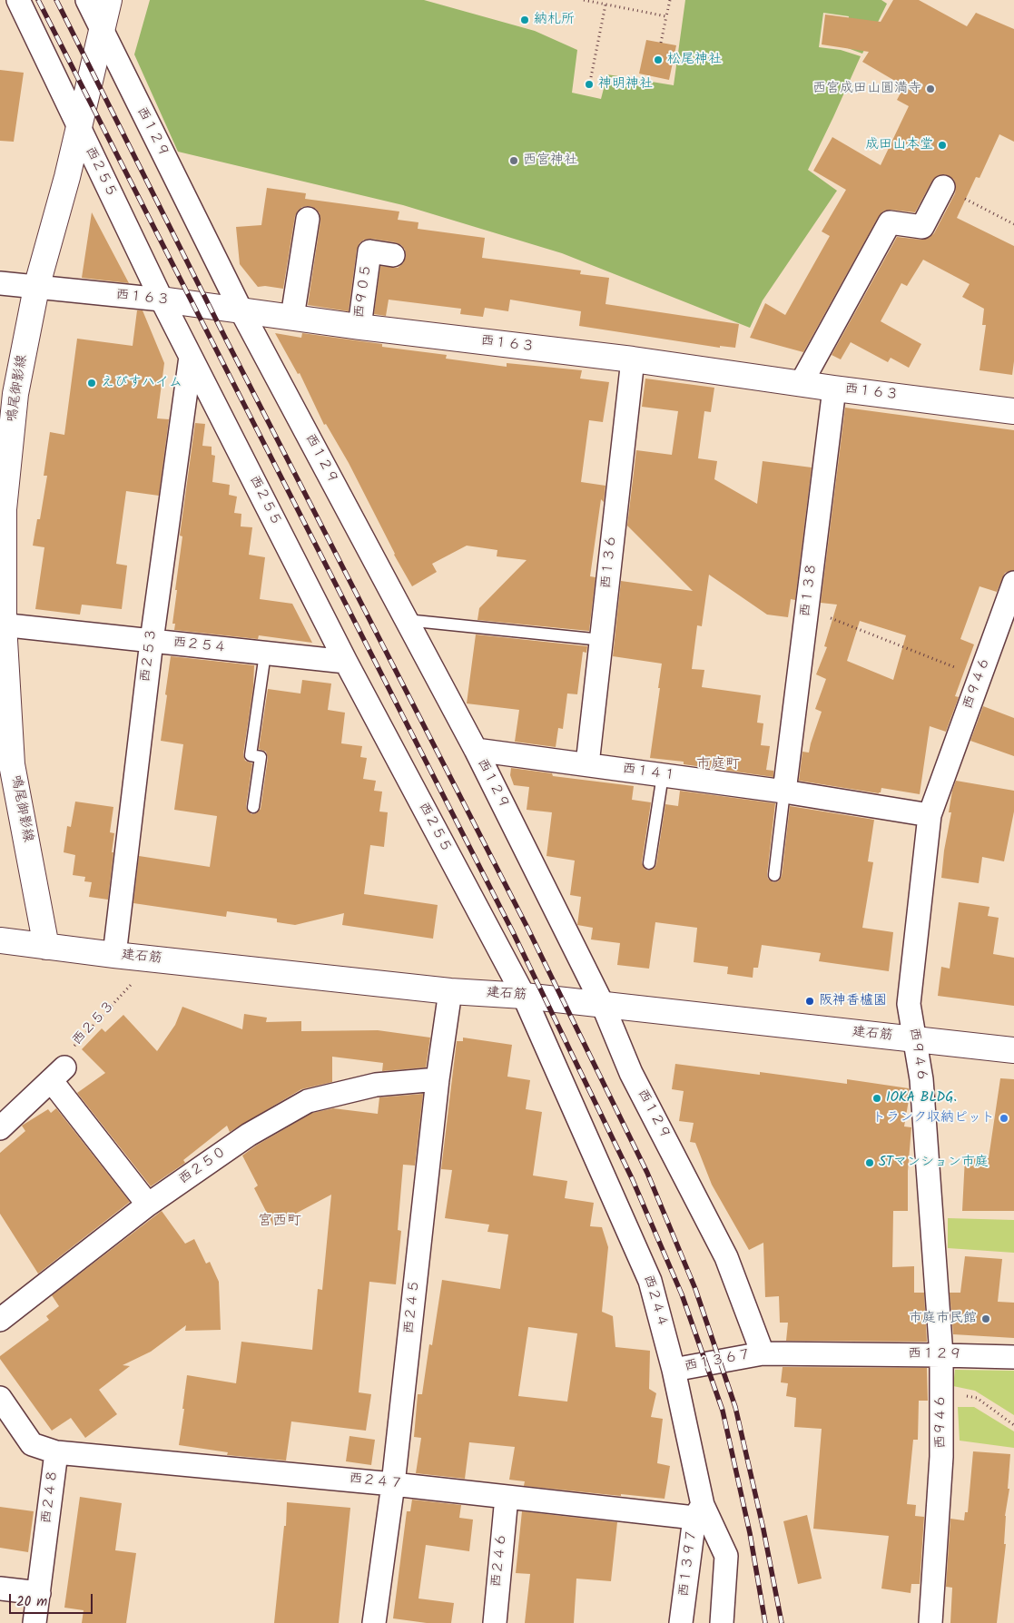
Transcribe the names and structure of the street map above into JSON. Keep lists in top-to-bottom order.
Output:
{
  "streets": {
    "street": [
      "西１２９",
      "西２５５",
      "西９０５",
      "西１６３",
      "鳴尾御影線",
      "西１３６",
      "西１３８",
      "西２５４",
      "西２５３",
      "西９４６",
      "西１４１",
      "建石筋",
      "西２５０",
      "西２４４",
      "西２４５",
      "西１３６７",
      "西２４７",
      "西２４８",
      "西２４６",
      "西１３９７"
    ]
  },
  "crossings": [
    ["西１２９", "西１６３"],
    ["西１２９", "鳴尾御影線"],
    ["西１２９", "西９４６"],
    ["西１２９", "西１４１"],
    ["西１２９", "建石筋"],
    ["西１２９", "西１３６７"],
    ["西２５５", "西１６３"],
    ["西２５５", "鳴尾御影線"],
    ["西２５５", "西２５４"],
    ["西２５５", "西２５３"],
    ["西２５５", "建石筋"],
    ["西２５５", "西２４４"],
    ["西９０５", "西１６３"],
    ["西１６３", "鳴尾御影線"],
    ["西１６３", "西１３６"],
    ["西１６３", "西１３８"],
    ["鳴尾御影線", "西２５４"],
    ["鳴尾御影線", "建石筋"],
    ["西１３６", "西１４１"],
    ["西１３８", "西１４１"],
    ["西２５４", "西２５３"],
    ["西２５３", "建石筋"],
    ["西９４６", "西１４１"],
    ["西９４６", "建石筋"],
    ["建石筋", "西２４４"],
    ["建石筋", "西２４５"],
    ["西２５０", "西２４５"],
    ["西２４４", "西１３６７"],
    ["西２４４", "西２４７"],
    ["西２４４", "西１３９７"],
    ["西２４５", "西２４７"],
    ["西２４７", "西２４８"],
    ["西２４７", "西２４６"],
    ["西２４７", "西１３９７"]
  ],
  "districts": ["市庭町", "宮西町"],
  "places": [
    "納札所",
    "松尾神社",
    "神明神社",
    "西宮成田山圓満寺",
    "成田山本堂",
    "西宮神社",
    "えびすハイム",
    "阪神香櫨園",
    "IOKA BLDG.",
    "トランク収納ピット",
    "STマンション市庭",
    "市庭市民館"
  ],
  "scale_bar": "20 m"
}
